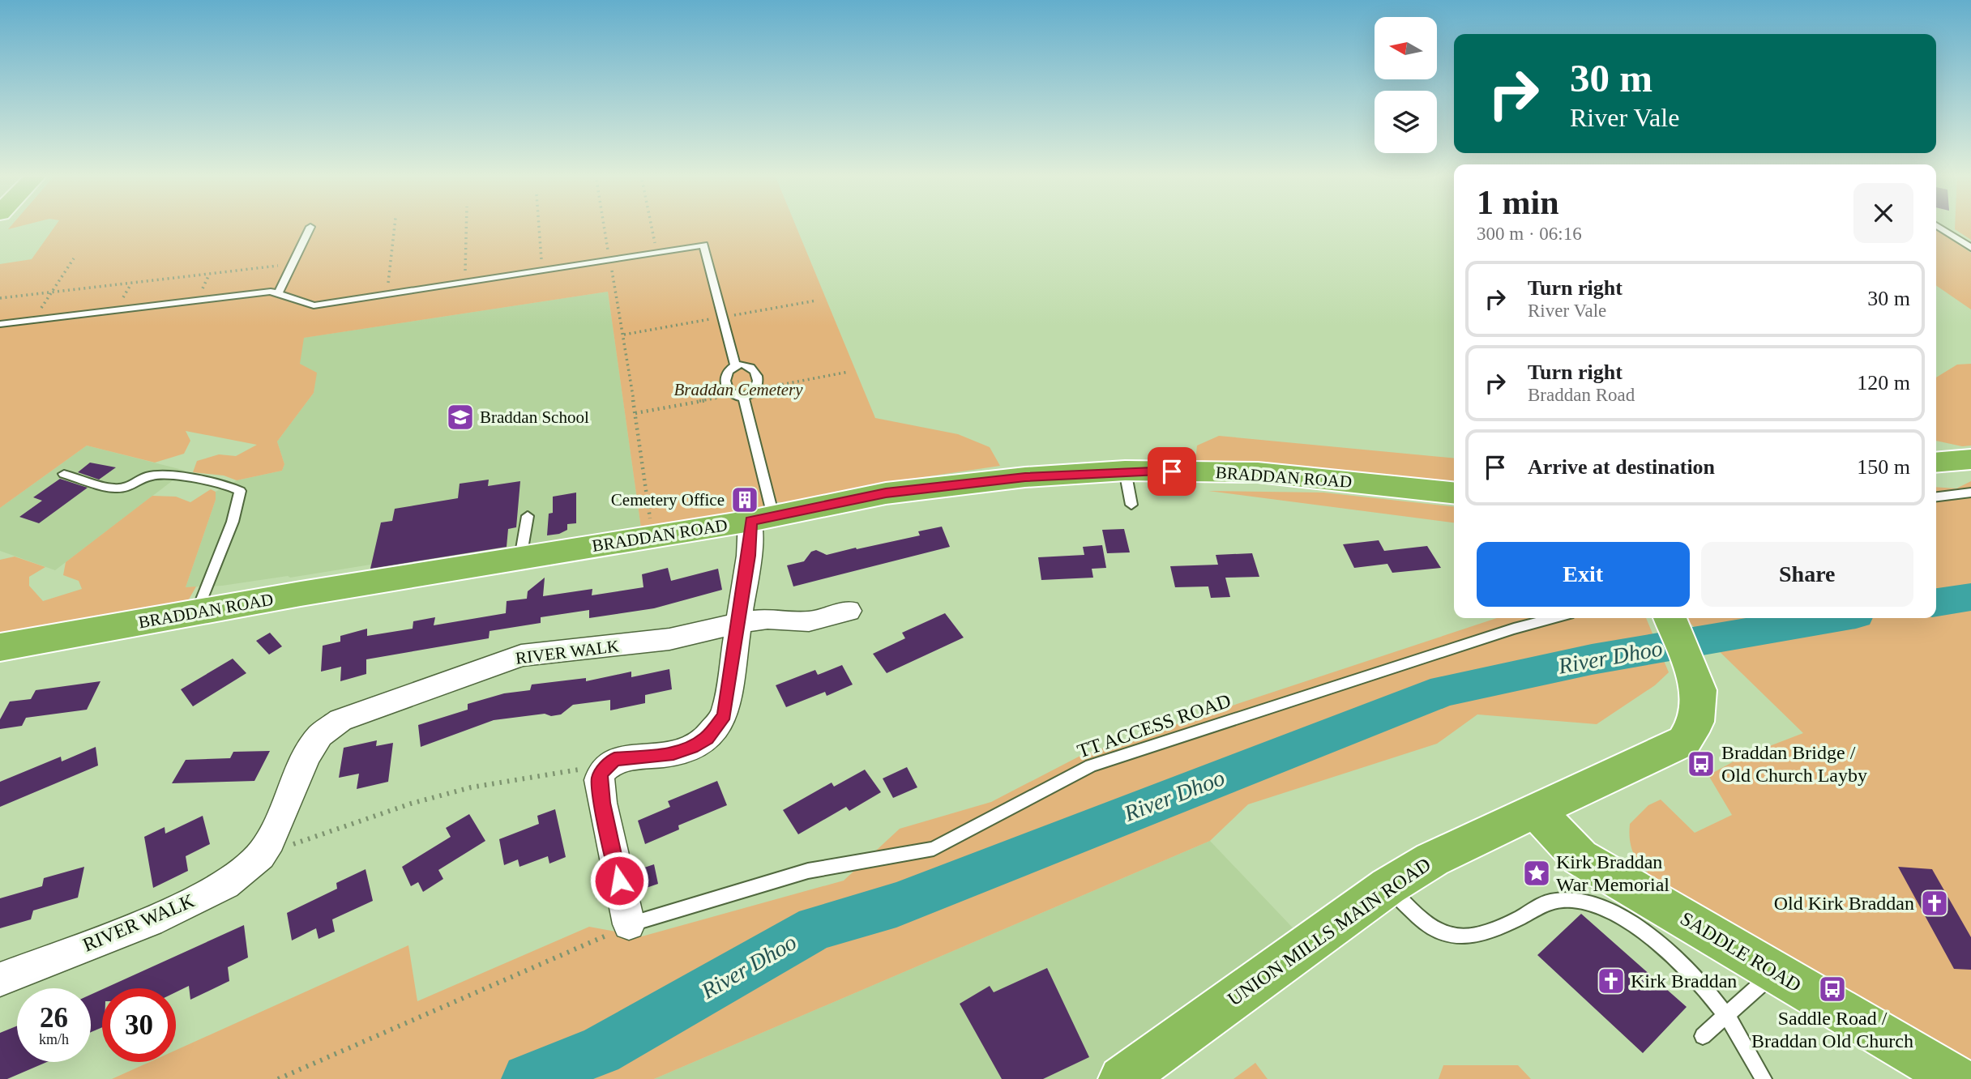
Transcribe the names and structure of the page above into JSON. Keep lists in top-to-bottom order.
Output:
{
  "streets": {
    "highway": ["BRADDAN ROAD", "UNION MILLS MAIN ROAD", "SADDLE ROAD"],
    "street": ["RIVER WALK"],
    "lane": ["TT ACCESS ROAD"]
  },
  "crossings": [
    ["UNION MILLS MAIN ROAD", "SADDLE ROAD"]
  ],
  "water": ["River Dhoo"],
  "parks": ["Braddan Cemetery"],
  "places": {
    "school or university": ["Braddan School"],
    "building": ["Cemetery Office"],
    "bus stop": ["Braddan Bridge / Old Church Layby", "Saddle Road / Braddan Old Church"],
    "place": ["Kirk Braddan War Memorial"],
    "church": ["Old Kirk Braddan", "Kirk Braddan"]
  },
  "north": "left",
  "page": {
    "turn": ["30 m", "River Vale"],
    "heading": ["1 min", "300 m · 06:16"],
    "list": [
      {
        "name": "Turn right",
        "note": "River Vale",
        "value": "30 m"
      },
      {
        "name": "Turn right",
        "note": "Braddan Road",
        "value": "120 m"
      },
      {
        "name": "Arrive at destination",
        "value": "150 m"
      }
    ],
    "buttons": ["Exit", "Share"],
    "speed": "26 km/h",
    "limit": "30"
  }
}
